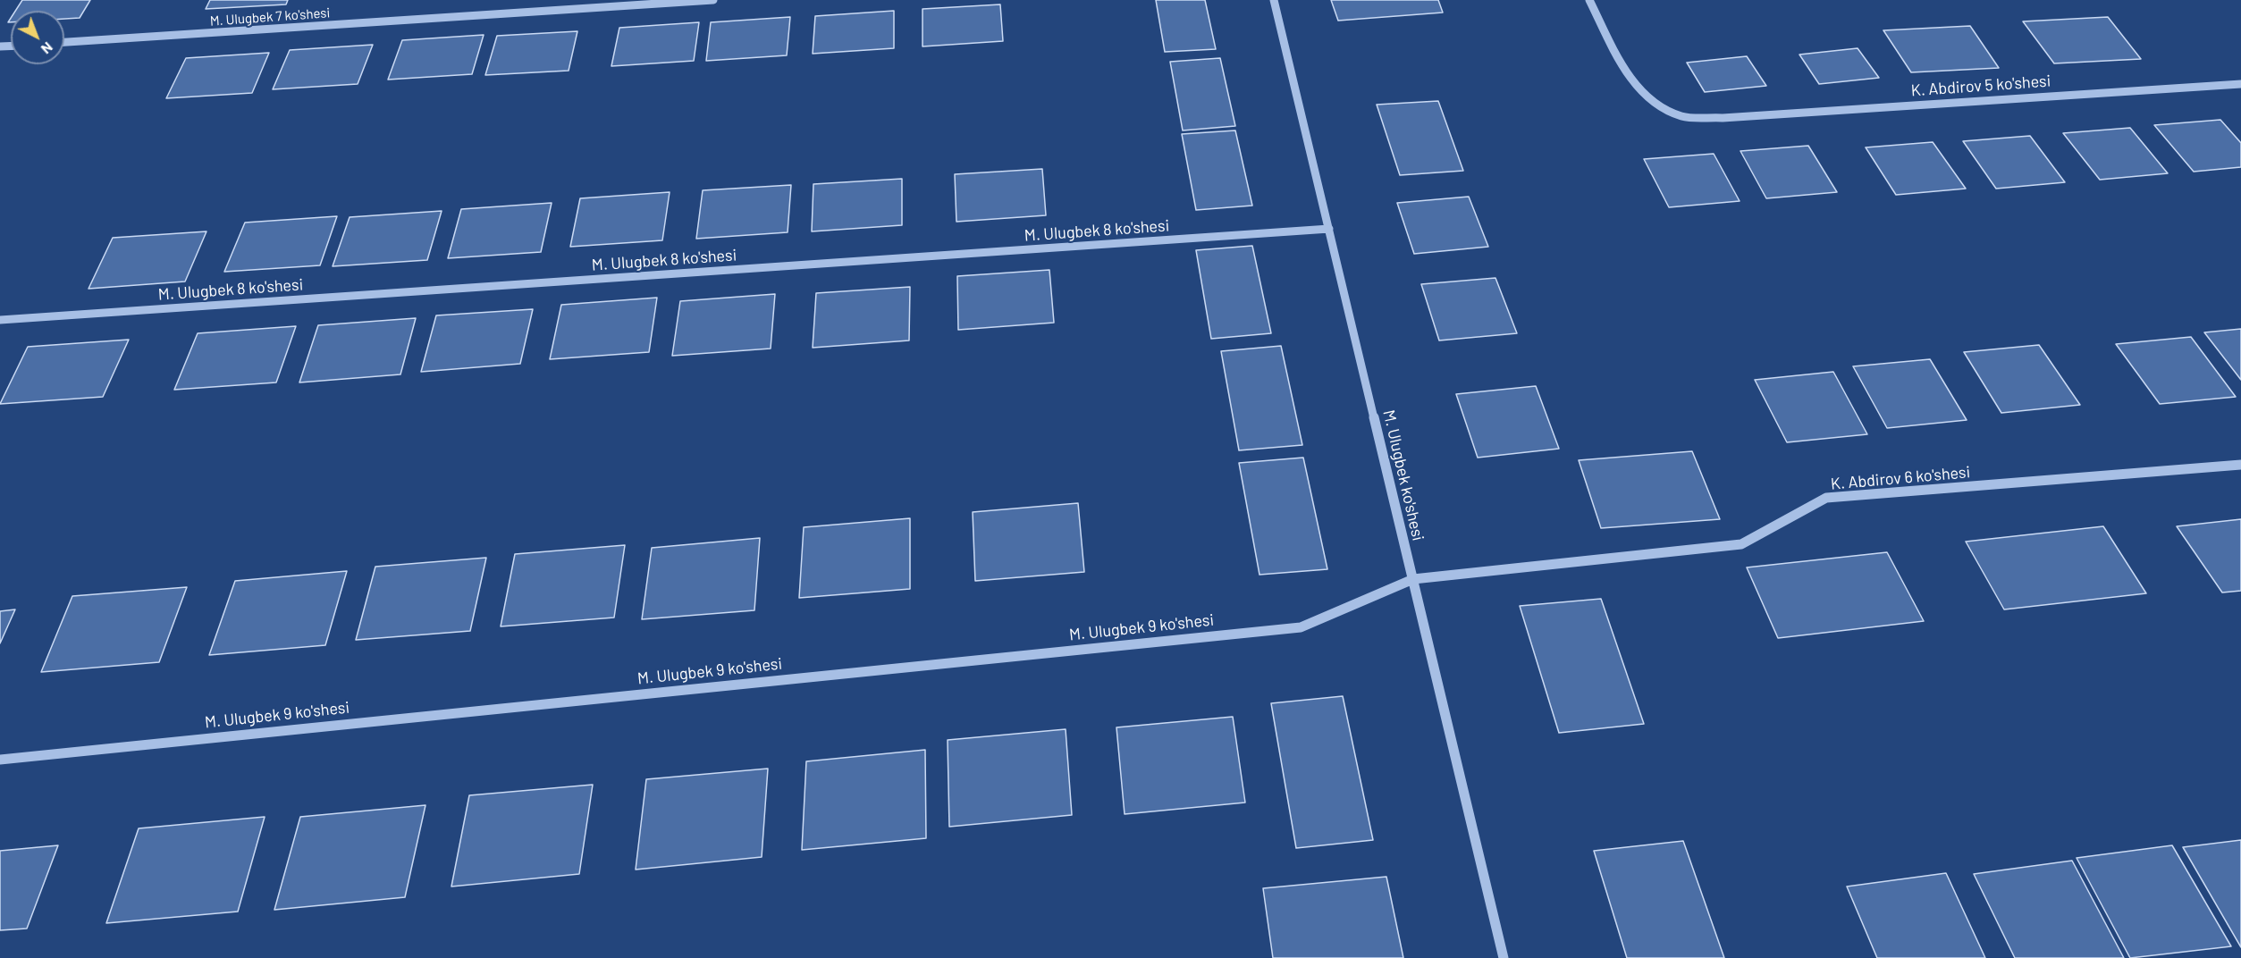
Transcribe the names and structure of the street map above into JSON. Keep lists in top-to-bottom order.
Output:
{
  "streets": {
    "street": [
      "M. Ulugbek 7 ko'shesi",
      "K. Abdirov 5 ko'shesi",
      "M. Ulugbek 8 ko'shesi",
      "M. Ulugbek ko'shesi",
      "K. Abdirov 6 ko'shesi",
      "M. Ulugbek 9 ko'shesi"
    ]
  },
  "crossings": [
    ["M. Ulugbek 8 ko'shesi", "M. Ulugbek ko'shesi"],
    ["M. Ulugbek ko'shesi", "K. Abdirov 6 ko'shesi"],
    ["M. Ulugbek ko'shesi", "M. Ulugbek 9 ko'shesi"],
    ["K. Abdirov 6 ko'shesi", "M. Ulugbek 9 ko'shesi"]
  ],
  "north": "bottom right"
}
